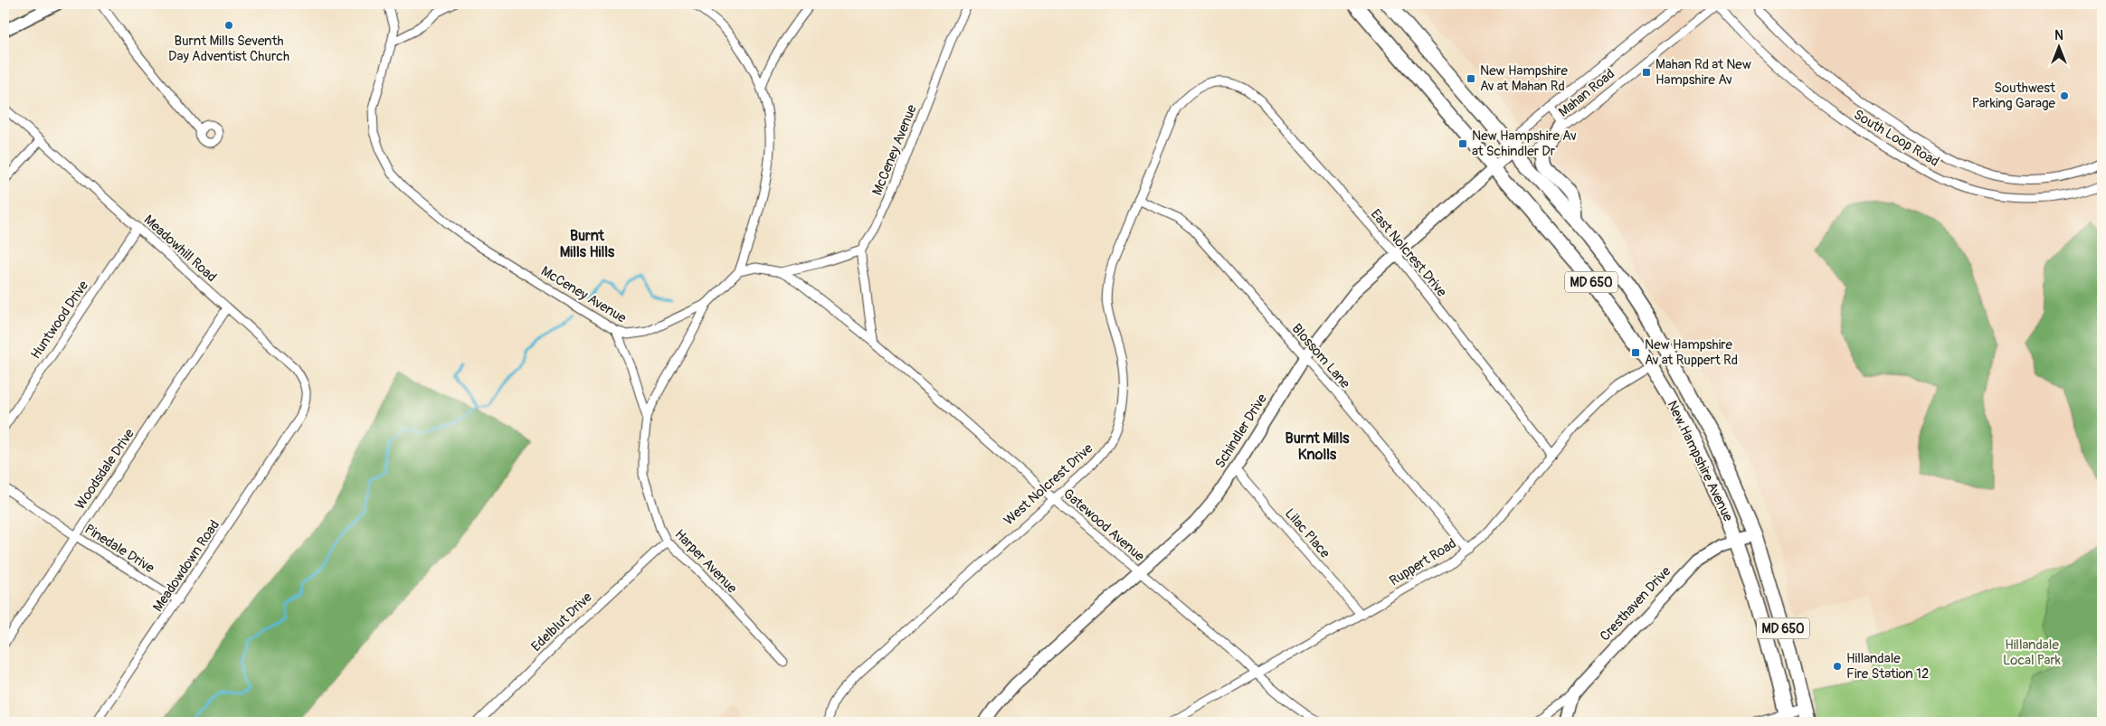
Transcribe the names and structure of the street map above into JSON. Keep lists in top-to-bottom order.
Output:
{
  "streets": {
    "main road": ["MD 650", "New Hampshire Avenue"],
    "street": [
      "Mahan Road",
      "South Loop Road",
      "McCeney Avenue",
      "Meadowhill Road",
      "East Nolcrest Drive",
      "Huntwood Drive",
      "Blossom Lane",
      "Schindler Drive",
      "Woodsdale Drive",
      "West Nolcrest Drive",
      "Gatewood Avenue",
      "Lilac Place",
      "Pinedale Drive",
      "Harper Avenue",
      "Ruppert Road",
      "Meadowdown Road",
      "Cresthaven Drive",
      "Edelblut Drive"
    ]
  },
  "crossings": [
    ["Mahan Road", "South Loop Road"],
    ["Mahan Road", "Schindler Drive"],
    ["Mahan Road", "New Hampshire Avenue"],
    ["McCeney Avenue", "Harper Avenue"],
    ["Meadowhill Road", "Huntwood Drive"],
    ["Meadowhill Road", "Woodsdale Drive"],
    ["Meadowhill Road", "Meadowdown Road"],
    ["East Nolcrest Drive", "Schindler Drive"],
    ["East Nolcrest Drive", "West Nolcrest Drive"],
    ["East Nolcrest Drive", "Ruppert Road"],
    ["Blossom Lane", "Schindler Drive"],
    ["Blossom Lane", "West Nolcrest Drive"],
    ["Blossom Lane", "Ruppert Road"],
    ["Schindler Drive", "New Hampshire Avenue"],
    ["Schindler Drive", "Gatewood Avenue"],
    ["Schindler Drive", "Lilac Place"],
    ["New Hampshire Avenue", "Ruppert Road"],
    ["New Hampshire Avenue", "Cresthaven Drive"],
    ["Woodsdale Drive", "Pinedale Drive"],
    ["West Nolcrest Drive", "Gatewood Avenue"],
    ["Gatewood Avenue", "Ruppert Road"],
    ["Lilac Place", "Ruppert Road"],
    ["Pinedale Drive", "Meadowdown Road"],
    ["Harper Avenue", "Edelblut Drive"]
  ],
  "districts": ["Burnt Mills Hills", "Burnt Mills Knolls"],
  "parks": ["Hillandale Local Park"],
  "places": {
    "other": ["Burnt Mills Seventh Day Adventist Church", "Southwest Parking Garage", "Hillandale Fire Station 12"],
    "transit": [
      "Mahan Rd at New Hampshire Av",
      "New Hampshire Av at Mahan Rd",
      "New Hampshire Av at Schindler Dr",
      "New Hampshire Av at Ruppert Rd"
    ]
  },
  "north": "top"
}
